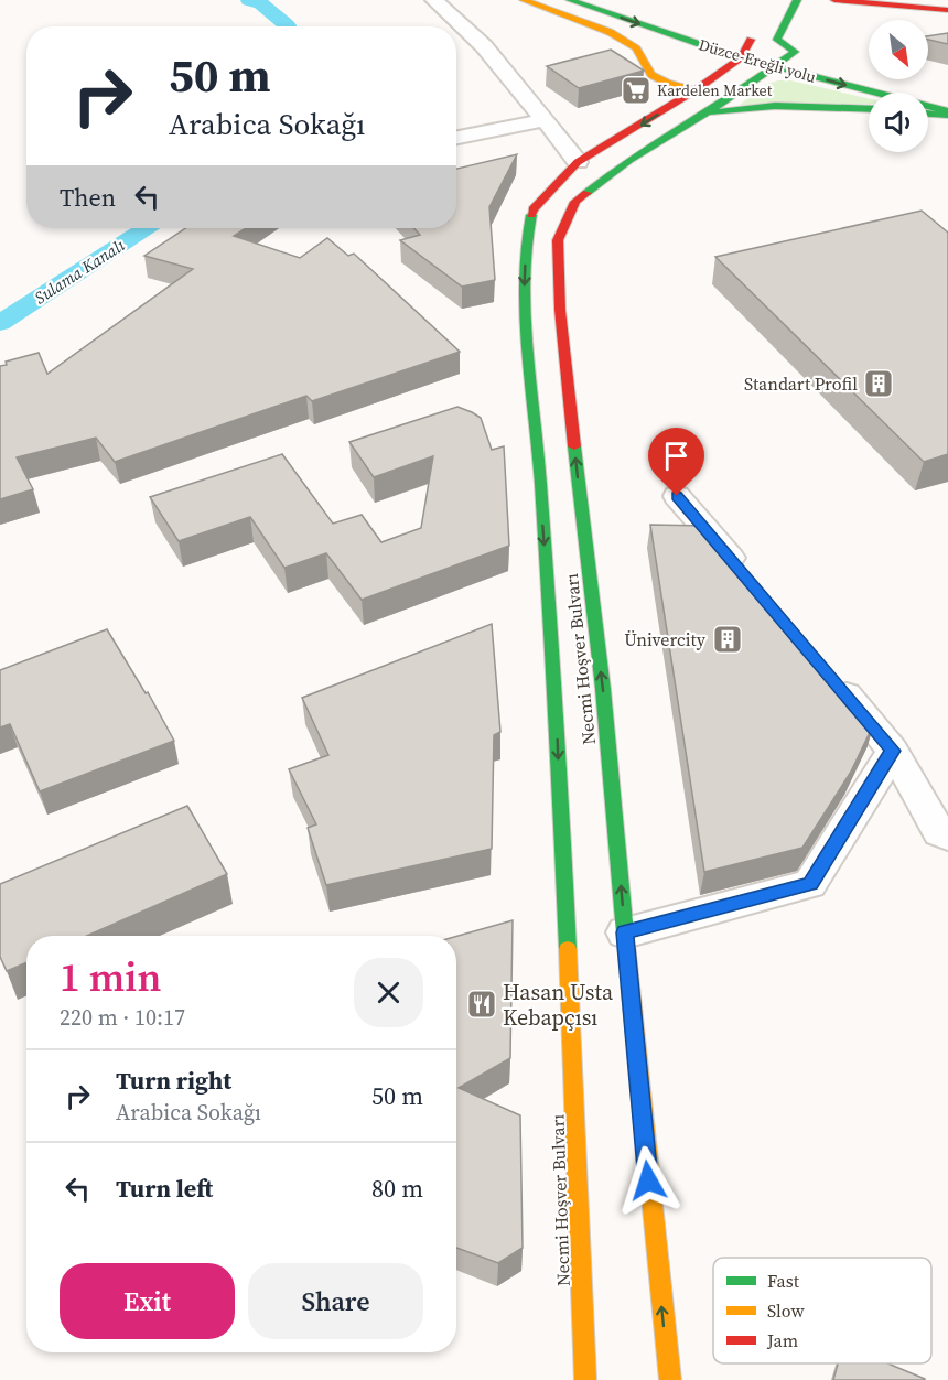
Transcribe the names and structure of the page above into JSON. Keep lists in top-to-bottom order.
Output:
{
  "streets": {
    "main road": ["Düzce-Ereğli yolu", "Necmi Hoşver Bulvarı"]
  },
  "crossings": [
    ["Düzce-Ereğli yolu", "Necmi Hoşver Bulvarı"]
  ],
  "water": ["Sulama Kanalı"],
  "places": {
    "supermarket": ["Kardelen Market"],
    "building": ["Standart Profil", "Ünivercity"],
    "restaurant": ["Hasan Usta Kebapçısı"]
  },
  "legend": ["Fast", "Slow", "Jam"],
  "north": "bottom right",
  "page": {
    "turn": ["50 m", "Arabica Sokağı"],
    "then": "Then",
    "heading": ["1 min", "220 m · 10:17"],
    "list": [
      {
        "name": "Turn right",
        "note": "Arabica Sokağı",
        "value": "50 m"
      },
      {
        "name": "Turn left",
        "value": "80 m"
      }
    ],
    "buttons": ["Exit", "Share"]
  }
}
